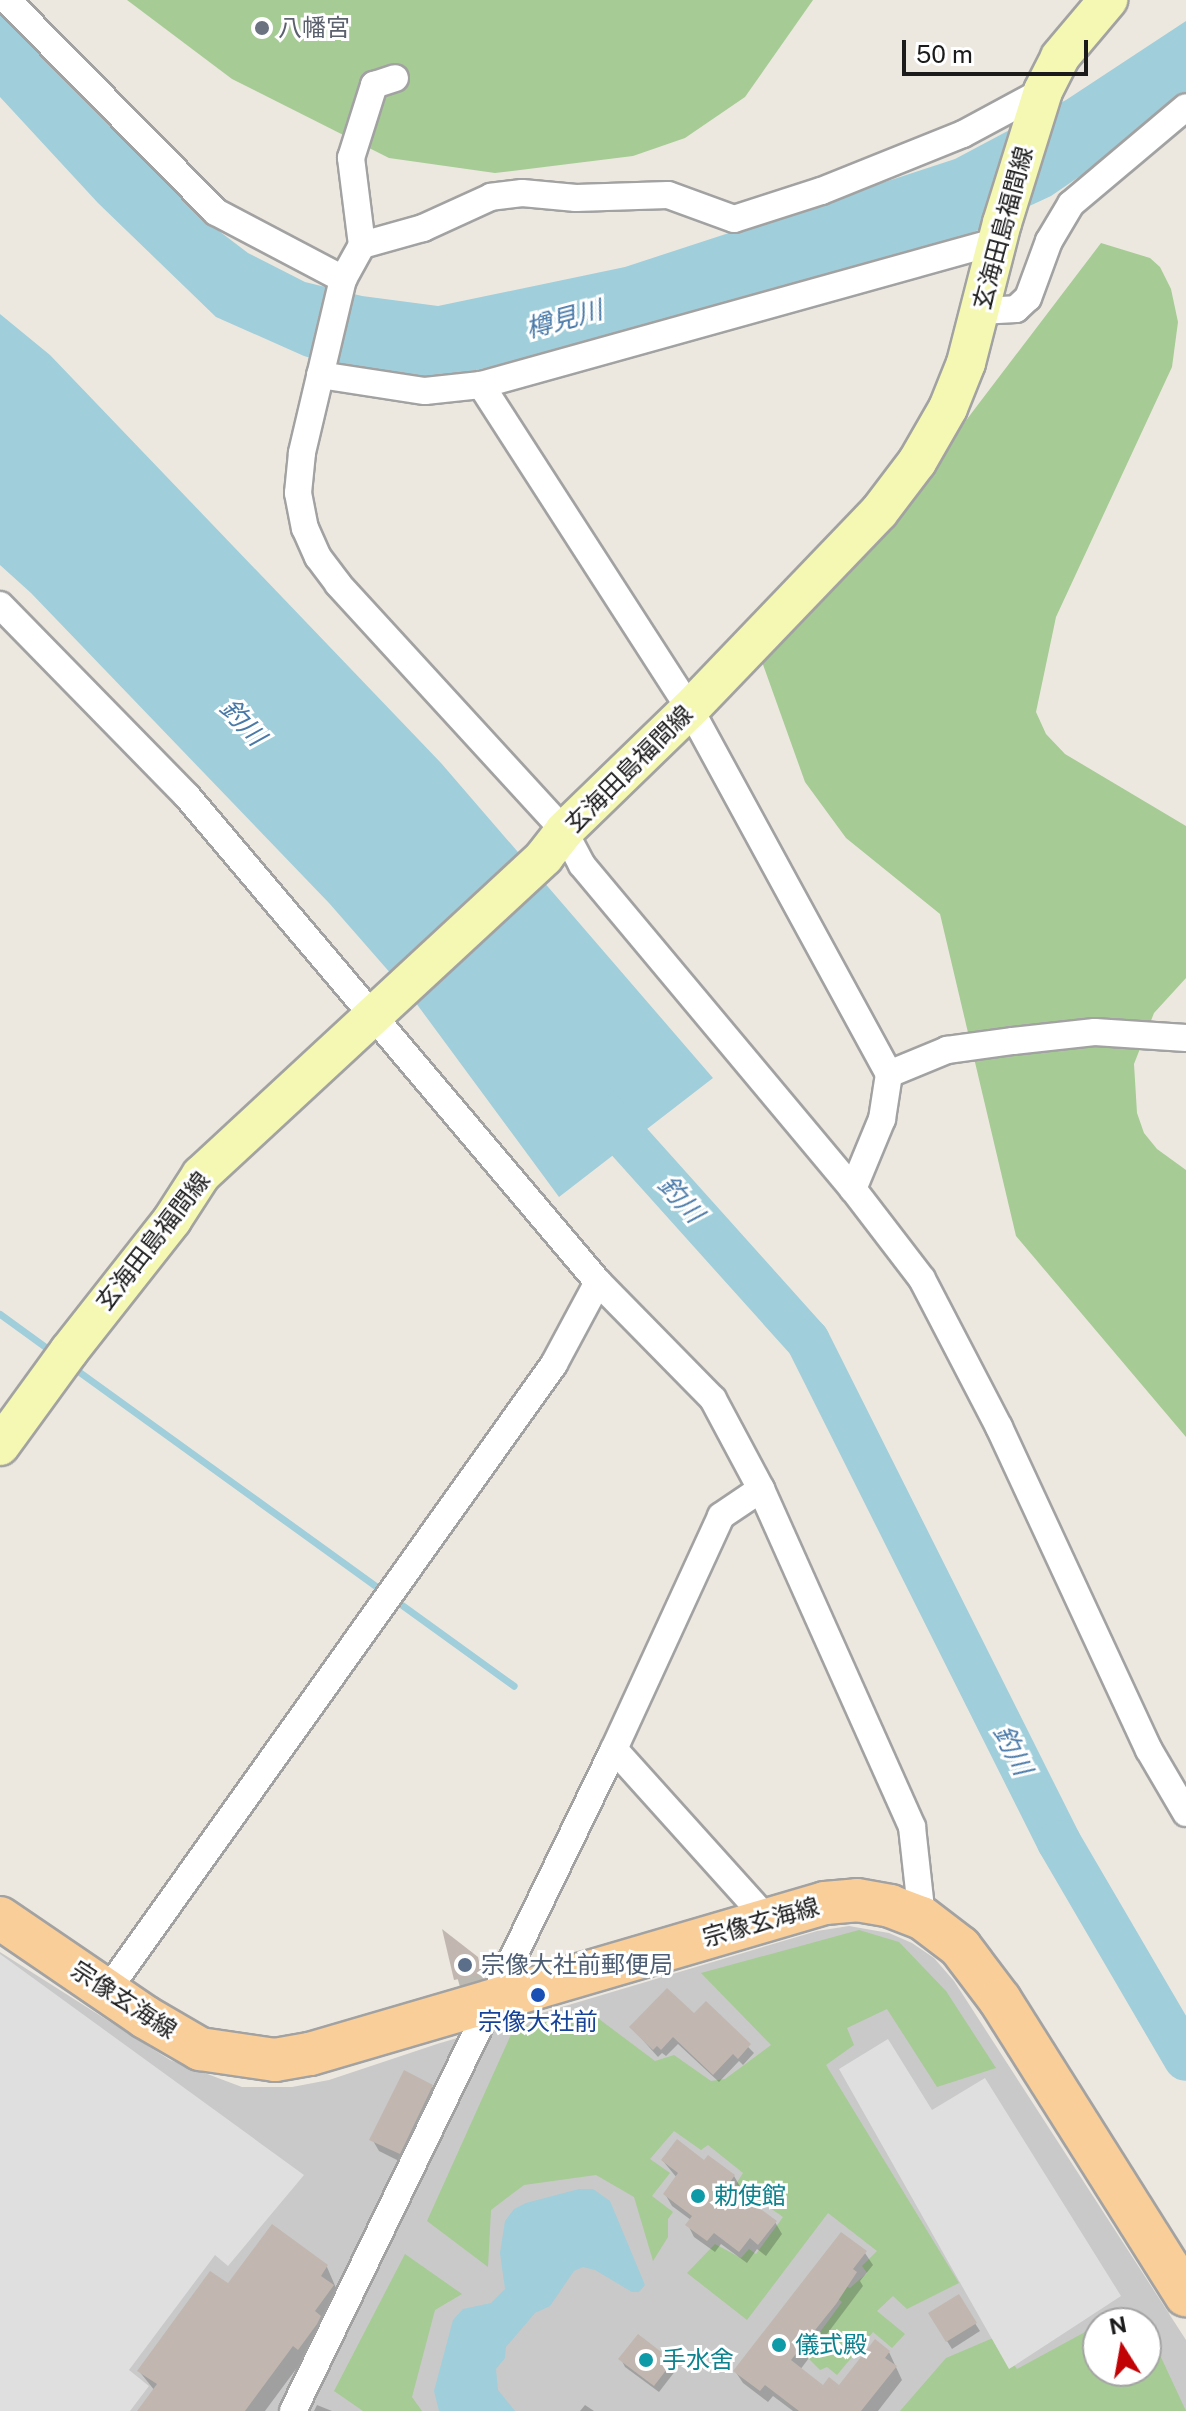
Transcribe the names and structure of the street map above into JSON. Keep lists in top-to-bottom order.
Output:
{
  "streets": {
    "main road": ["玄海田島福間線", "宗像玄海線"]
  },
  "water": ["樽見川", "釣川"],
  "places": [
    "八幡宮",
    "宗像大社前郵便局",
    "宗像大社前",
    "勅使館",
    "儀式殿",
    "手水舍"
  ],
  "scale_bar": "50 m",
  "north": "top"
}
